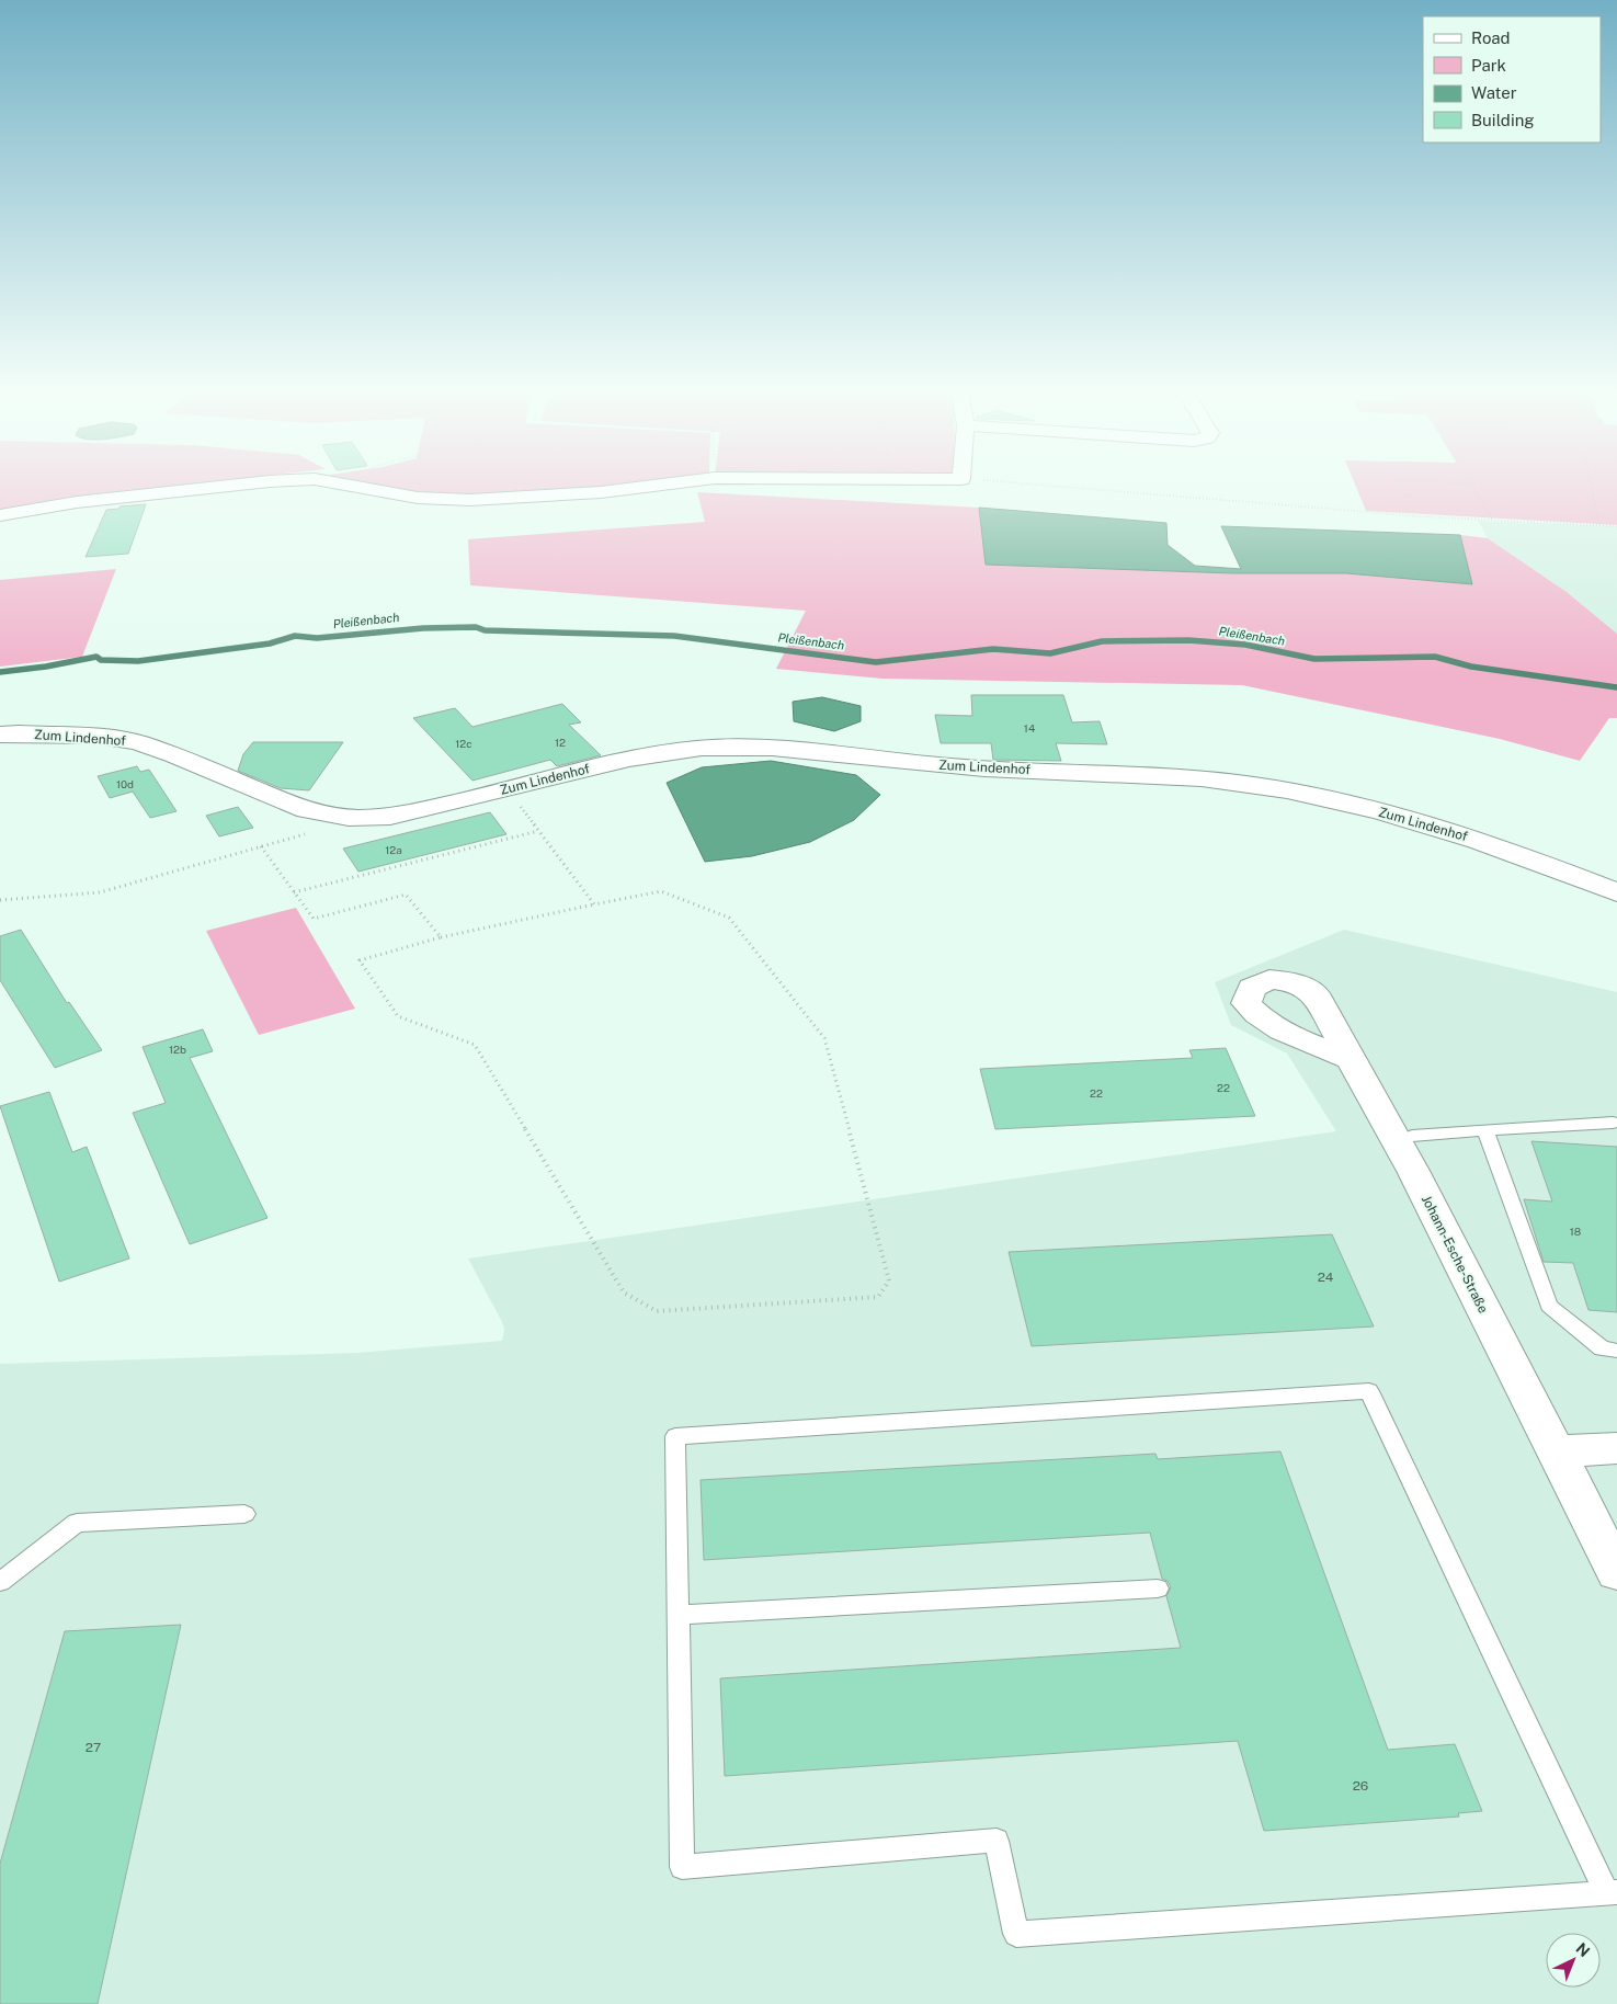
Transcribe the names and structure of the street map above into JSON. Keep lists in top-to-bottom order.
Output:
{
  "streets": {
    "street": ["Zum Lindenhof", "Johann-Esche-Straße"]
  },
  "water": ["Pleißenbach"],
  "house_numbers": [
    "14",
    "12",
    "12c",
    "10d",
    "12a",
    "12b",
    "22",
    "22",
    "18",
    "24",
    "27",
    "26"
  ],
  "legend": [
    "Road",
    "Park",
    "Water",
    "Building"
  ],
  "north": "top right"
}
